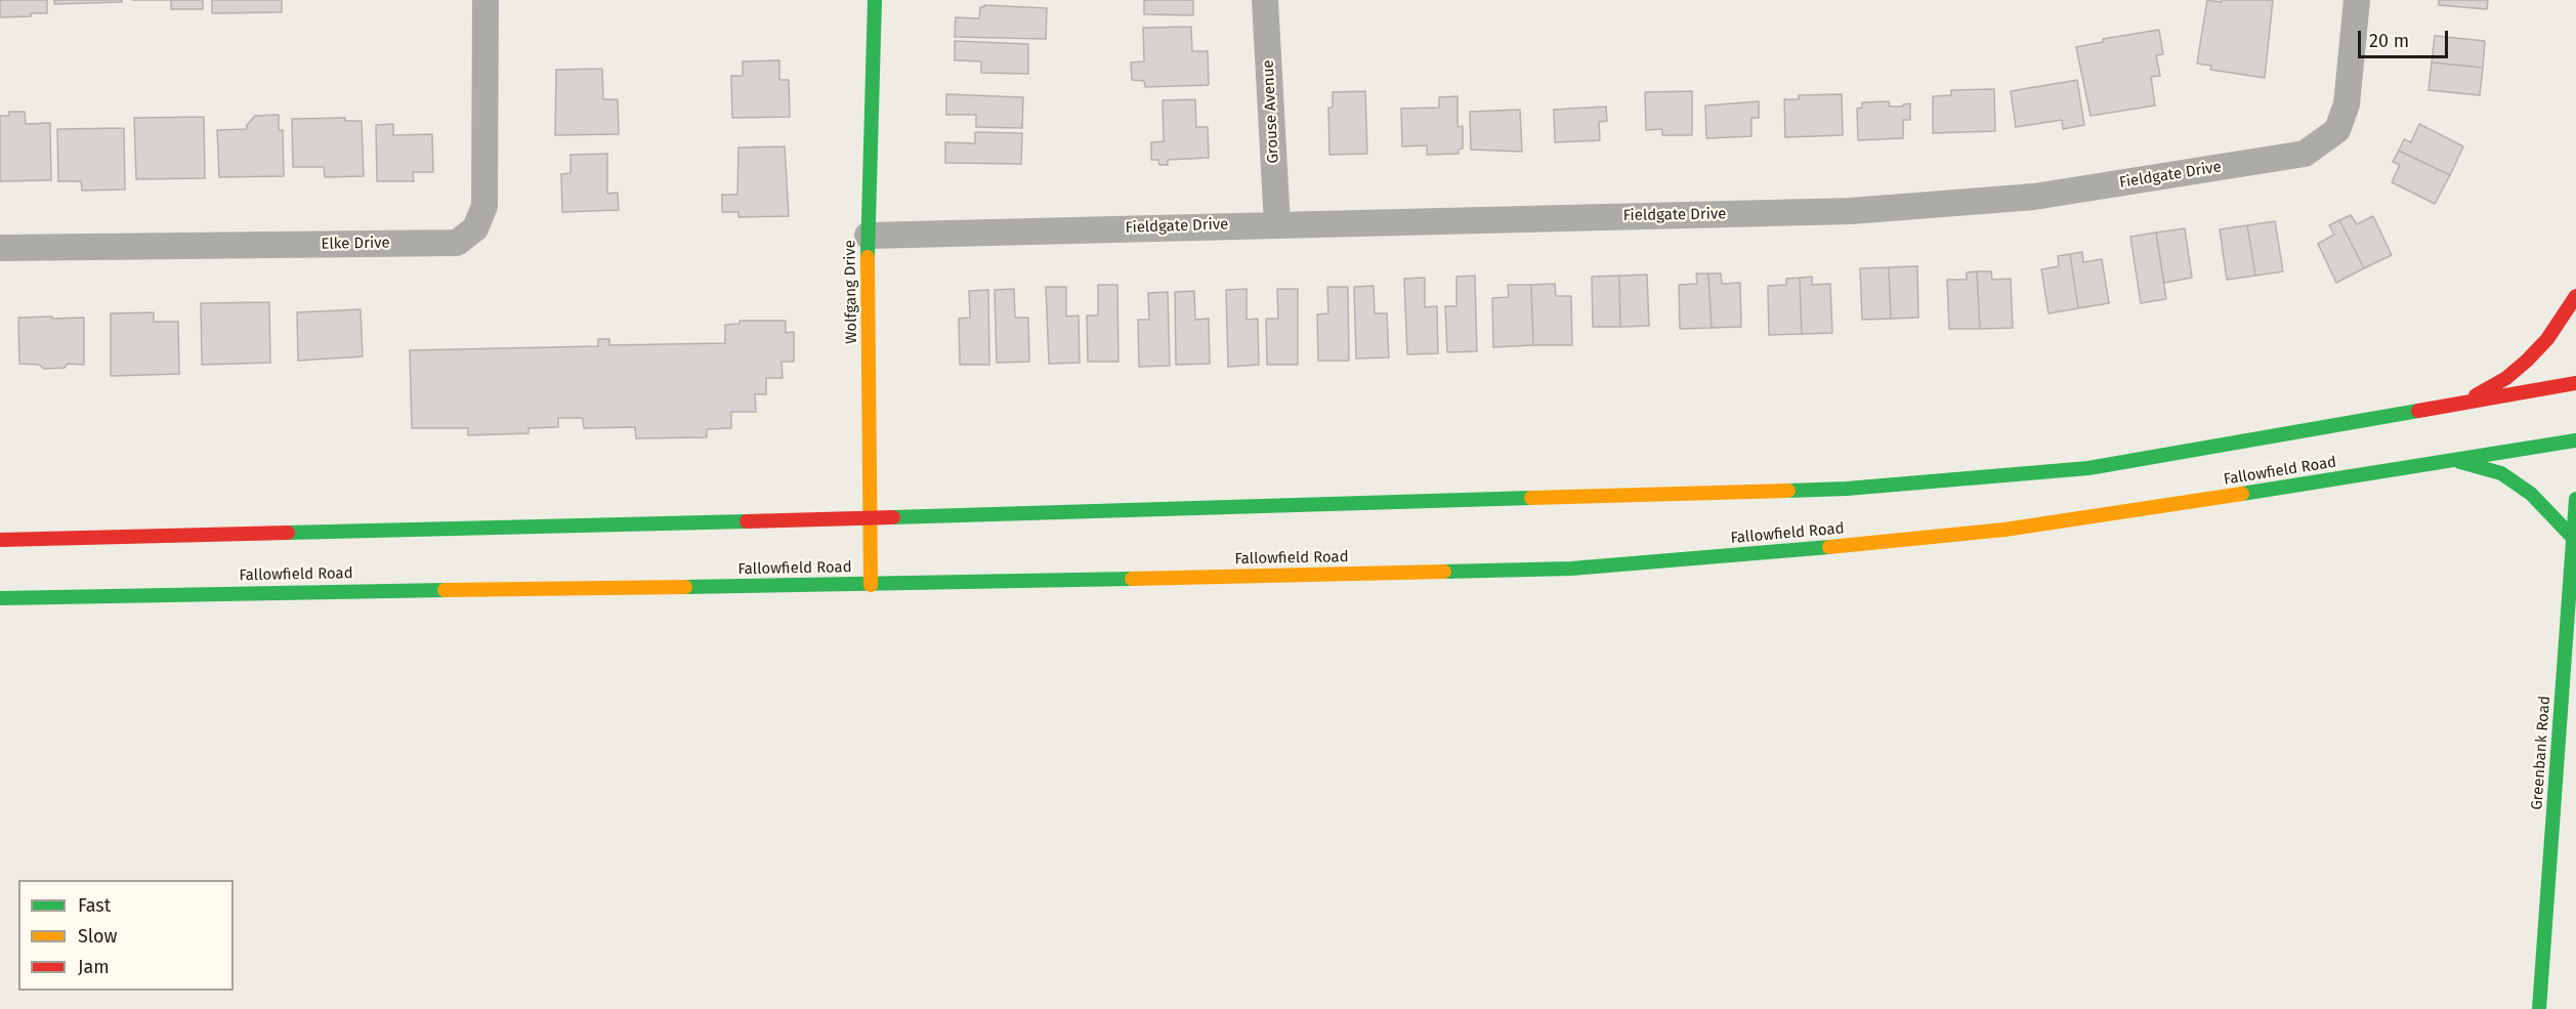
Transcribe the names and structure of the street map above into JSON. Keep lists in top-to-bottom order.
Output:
{
  "streets": {
    "main road": ["Wolfgang Drive", "Fallowfield Road", "Greenbank Road"],
    "street": ["Grouse Avenue", "Fieldgate Drive", "Elke Drive"]
  },
  "crossings": [
    ["Grouse Avenue", "Fieldgate Drive"],
    ["Fieldgate Drive", "Wolfgang Drive"],
    ["Wolfgang Drive", "Fallowfield Road"]
  ],
  "legend": ["Fast", "Slow", "Jam"],
  "scale_bar": "20 m"
}
